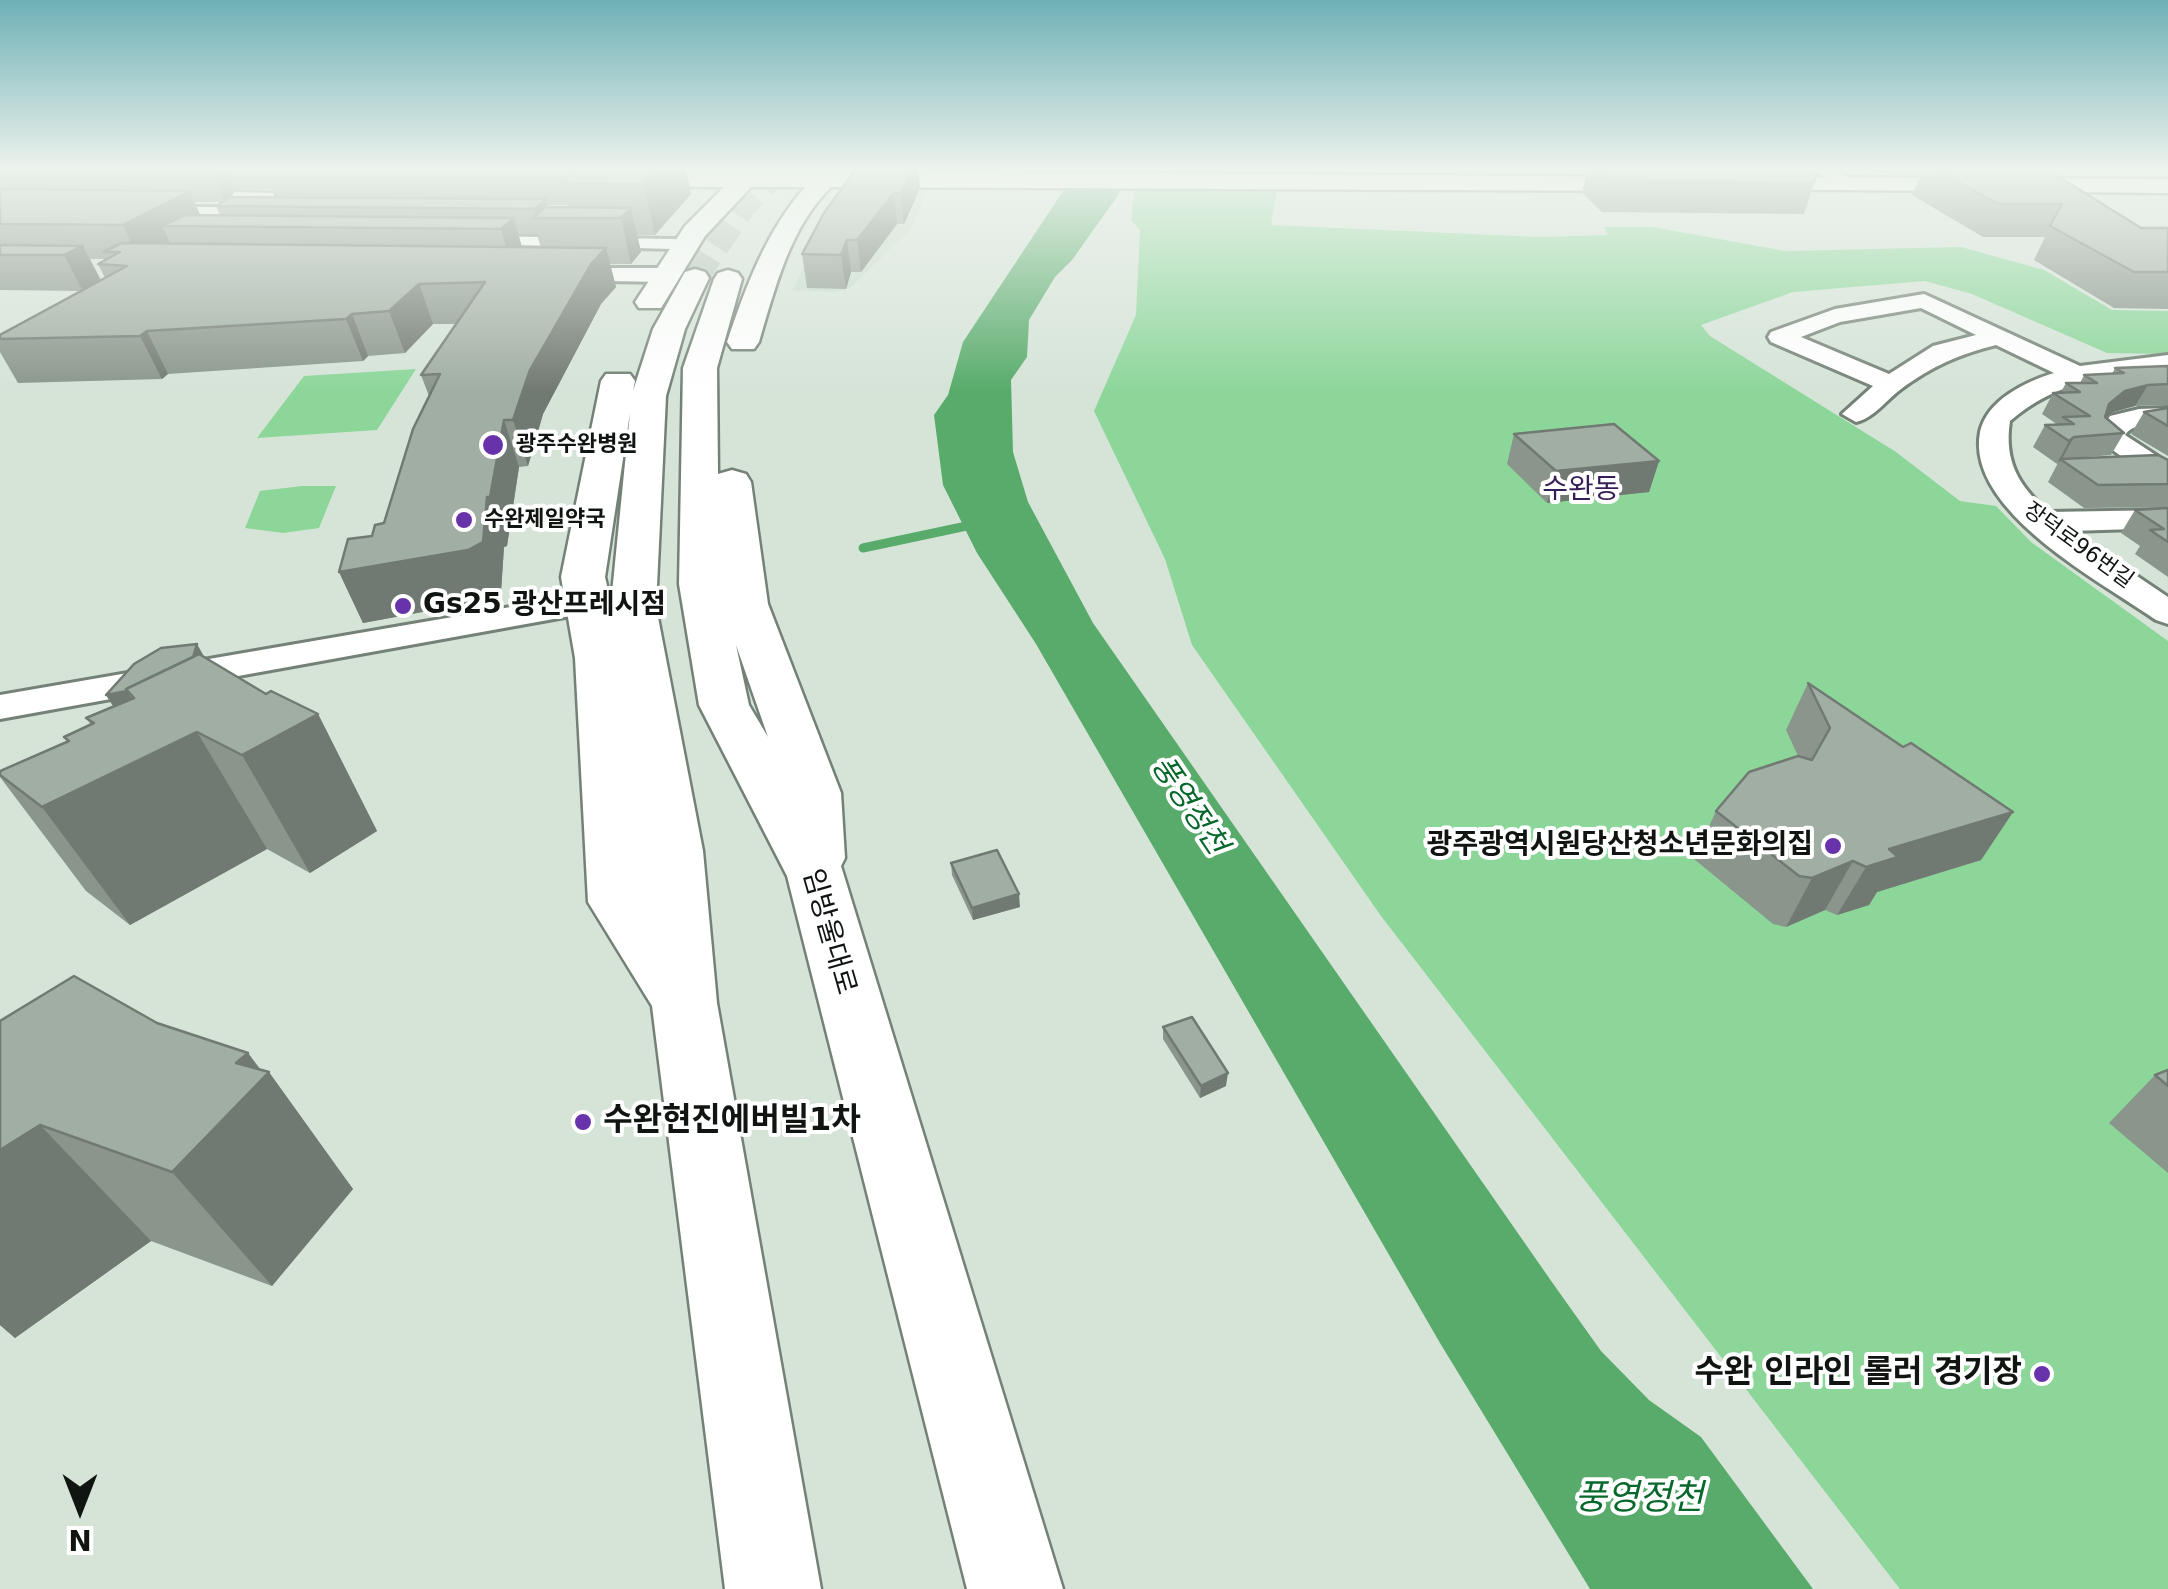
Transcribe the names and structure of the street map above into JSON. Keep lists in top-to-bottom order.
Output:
{
  "streets": {
    "main road": ["임방울대로"],
    "street": ["장덕로96번길"]
  },
  "districts": ["수완동"],
  "water": ["풍영정천"],
  "places": [
    "광주수완병원",
    "수완제일약국",
    "Gs25 광산프레시점",
    "광주광역시원당산청소년문화의집",
    "수완현진에버빌1차",
    "수완 인라인 롤러 경기장"
  ],
  "north": "bottom"
}
